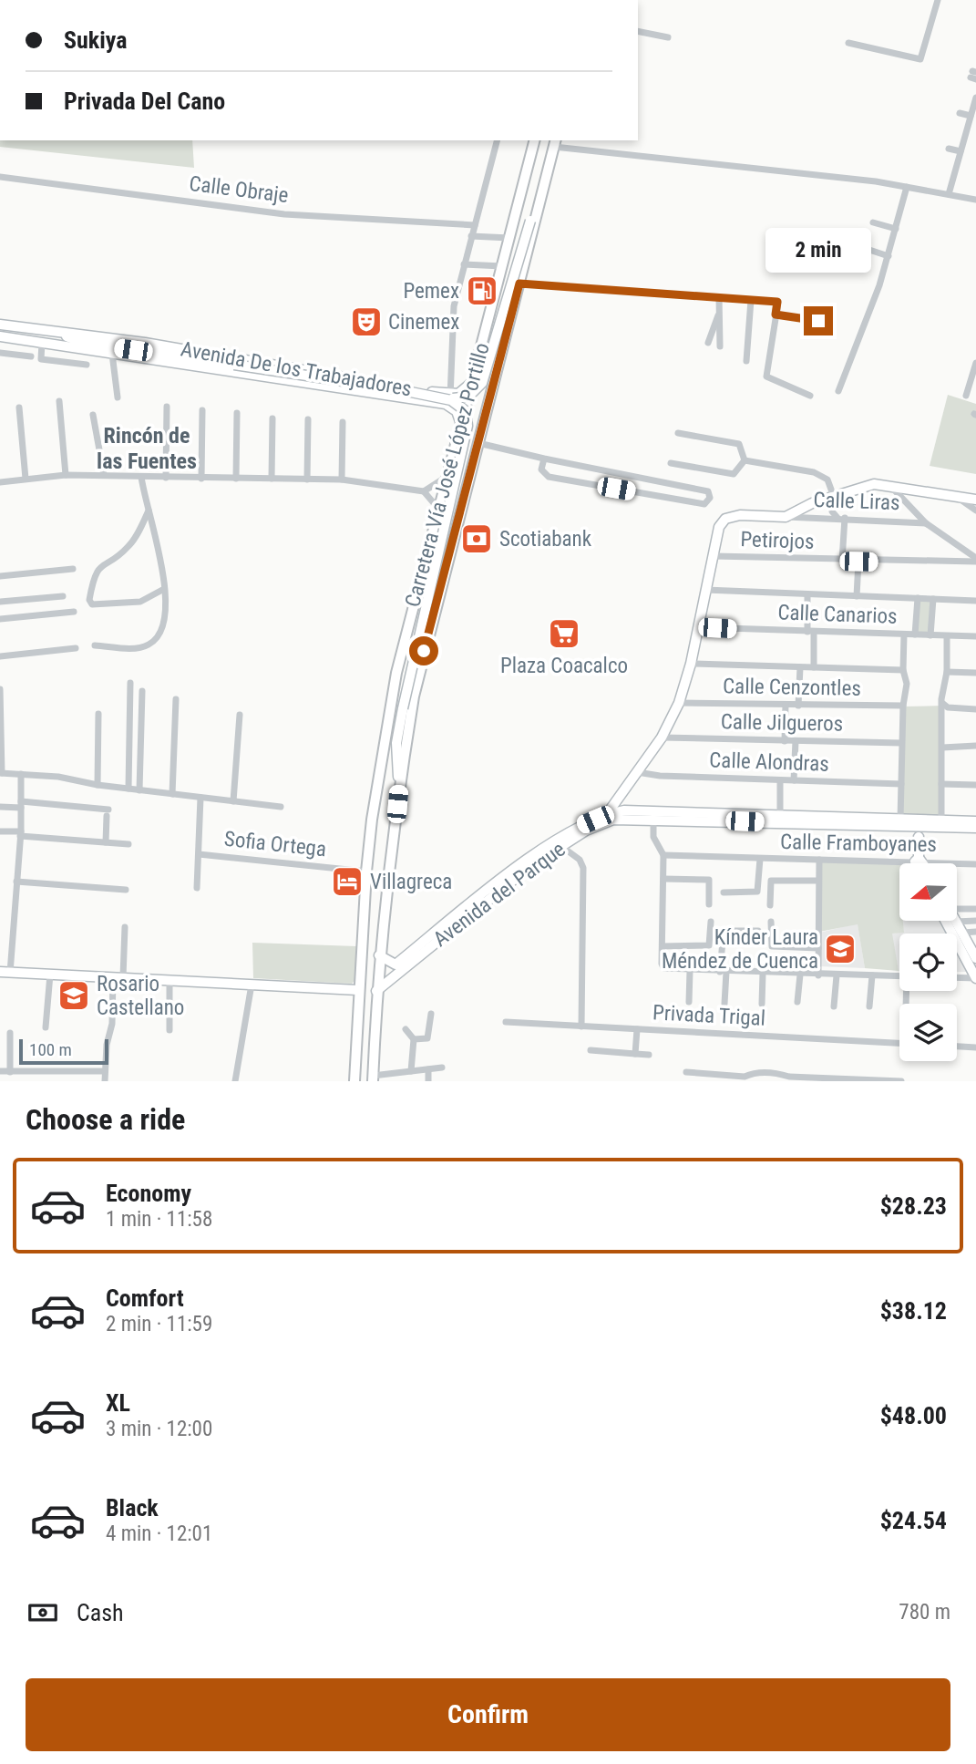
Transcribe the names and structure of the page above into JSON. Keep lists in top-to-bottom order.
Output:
{
  "streets": {
    "main road": ["Carretera Vía José López Portillo"],
    "street": [
      "Calle Obraje",
      "Avenida De los Trabajadores",
      "Calle Liras",
      "Petirojos",
      "Calle Canarios",
      "Calle Cenzontles",
      "Calle Jilgueros",
      "Calle Alondras",
      "Calle Framboyanes",
      "Sofia Ortega",
      "Avenida del Parque",
      "Privada Trigal"
    ]
  },
  "crossings": [
    ["Carretera Vía José López Portillo", "Sofia Ortega"],
    ["Carretera Vía José López Portillo", "Avenida del Parque"]
  ],
  "districts": ["Rincón de las Fuentes"],
  "places": {
    "fuel station": ["Pemex"],
    "theatre": ["Cinemex"],
    "bank": ["Scotiabank"],
    "supermarket": ["Plaza Coacalco"],
    "hotel": ["Villagreca"],
    "school or university": ["Kínder Laura Méndez de Cuenca", "Rosario Castellano"]
  },
  "scale_bar": "100 m",
  "north": "left",
  "page": {
    "banner": ["Sukiya", "Privada Del Cano"],
    "bubble": "2 min",
    "scale": "100 m",
    "heading": "Choose a ride",
    "list": [
      {
        "name": "Economy",
        "note": "1 min · 11:58",
        "value": "$28.23"
      },
      {
        "name": "Comfort",
        "note": "2 min · 11:59",
        "value": "$38.12"
      },
      {
        "name": "XL",
        "note": "3 min · 12:00",
        "value": "$48.00"
      },
      {
        "name": "Black",
        "note": "4 min · 12:01",
        "value": "$24.54"
      }
    ],
    "pay": ["Cash", "780 m"],
    "buttons": "Confirm"
  }
}
